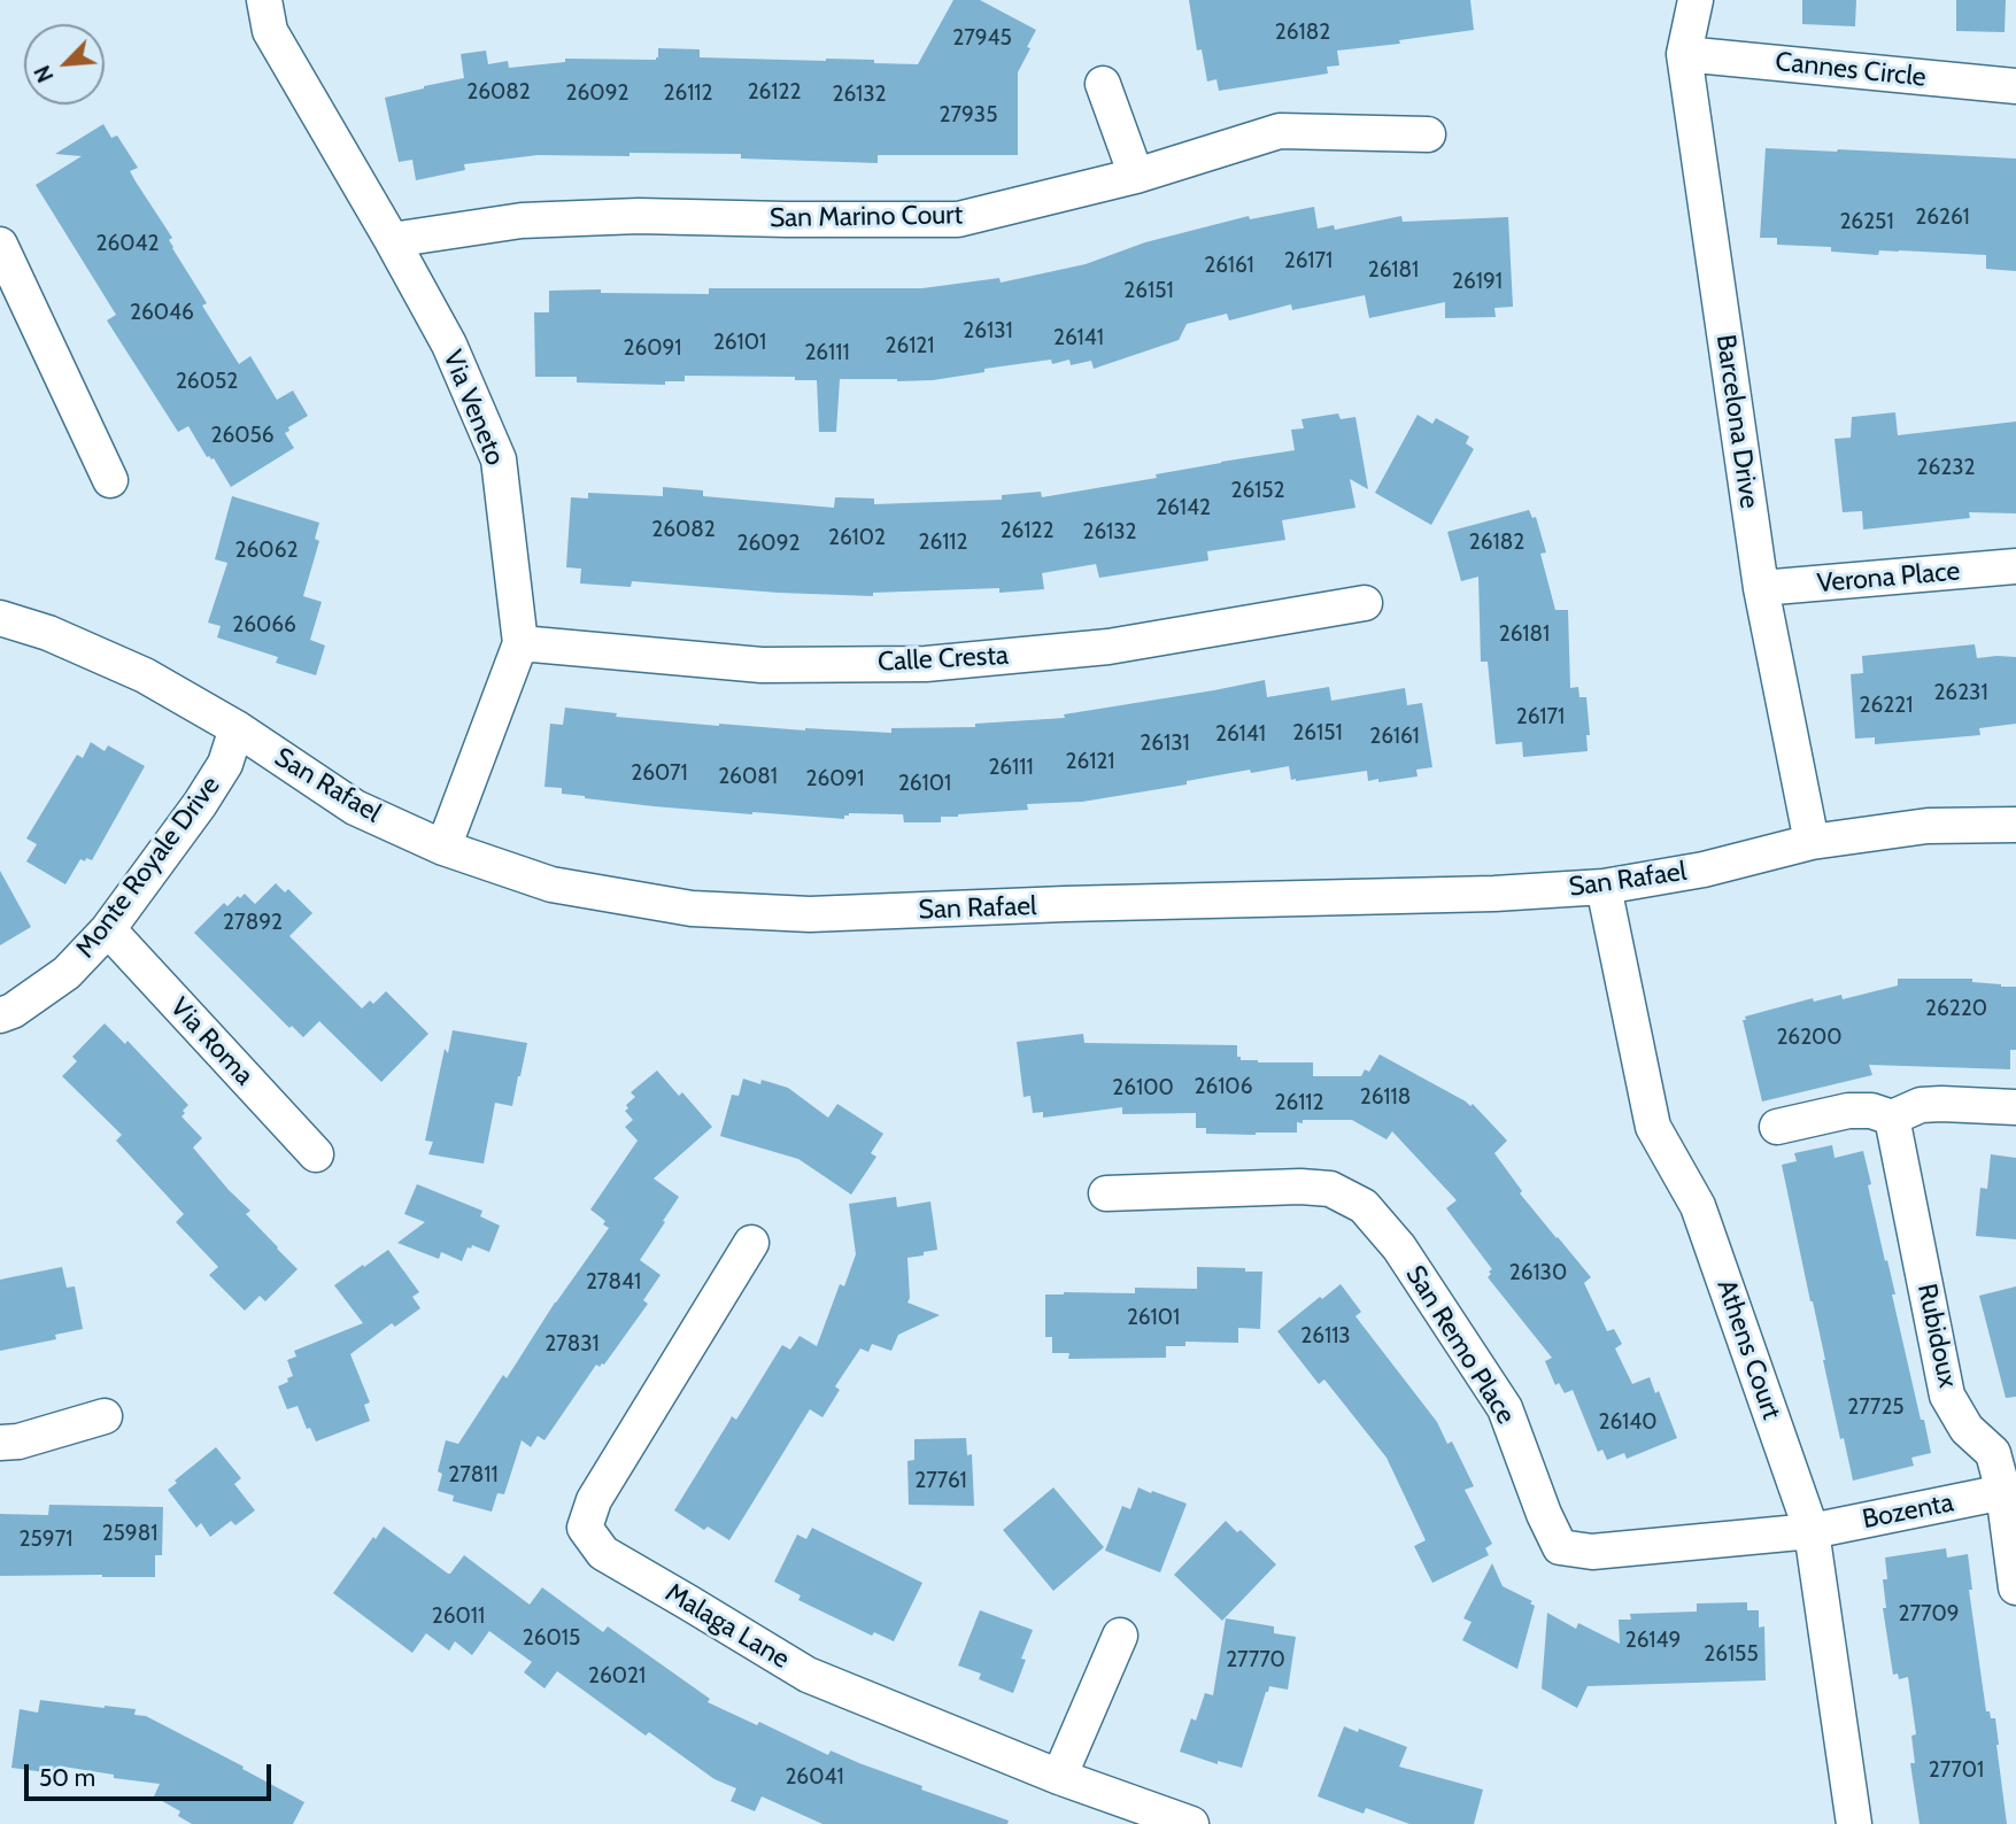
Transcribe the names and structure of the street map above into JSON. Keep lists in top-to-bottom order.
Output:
{
  "streets": {
    "street": [
      "Cannes Circle",
      "San Marino Court",
      "Via Veneto",
      "Barcelona Drive",
      "Verona Place",
      "Calle Cresta",
      "San Rafael",
      "Monte Royale Drive",
      "Via Roma",
      "Rubidoux",
      "San Remo Place",
      "Athens Court",
      "Bozenta",
      "Malaga Lane"
    ]
  },
  "crossings": [
    ["Cannes Circle", "Barcelona Drive"],
    ["San Marino Court", "Via Veneto"],
    ["Via Veneto", "Calle Cresta"],
    ["Via Veneto", "San Rafael"],
    ["Barcelona Drive", "Verona Place"],
    ["Barcelona Drive", "San Rafael"],
    ["San Rafael", "Monte Royale Drive"],
    ["San Rafael", "Athens Court"],
    ["Monte Royale Drive", "Via Roma"],
    ["Rubidoux", "Bozenta"],
    ["San Remo Place", "Athens Court"],
    ["San Remo Place", "Bozenta"],
    ["Athens Court", "Bozenta"]
  ],
  "house_numbers": [
    "26182",
    "27945",
    "26082",
    "26122",
    "26092",
    "26112",
    "26132",
    "27935",
    "26261",
    "26251",
    "26042",
    "26171",
    "26161",
    "26181",
    "26191",
    "26151",
    "26046",
    "26131",
    "26141",
    "26101",
    "26121",
    "26091",
    "26111",
    "26052",
    "26056",
    "26232",
    "26152",
    "26142",
    "26082",
    "26122",
    "26132",
    "26102",
    "26112",
    "26182",
    "26092",
    "26062",
    "26066",
    "26181",
    "26231",
    "26221",
    "26171",
    "26151",
    "26141",
    "26161",
    "26131",
    "26121",
    "26111",
    "26071",
    "26081",
    "26091",
    "26101",
    "27892",
    "26220",
    "26200",
    "26106",
    "26100",
    "26118",
    "26112",
    "26130",
    "27841",
    "26101",
    "26113",
    "27831",
    "27725",
    "26140",
    "27811",
    "27761",
    "25981",
    "25971",
    "27709",
    "26011",
    "26015",
    "26149",
    "26155",
    "27770",
    "26021",
    "27701",
    "26041"
  ],
  "scale_bar": "50 m",
  "north": "bottom left"
}
